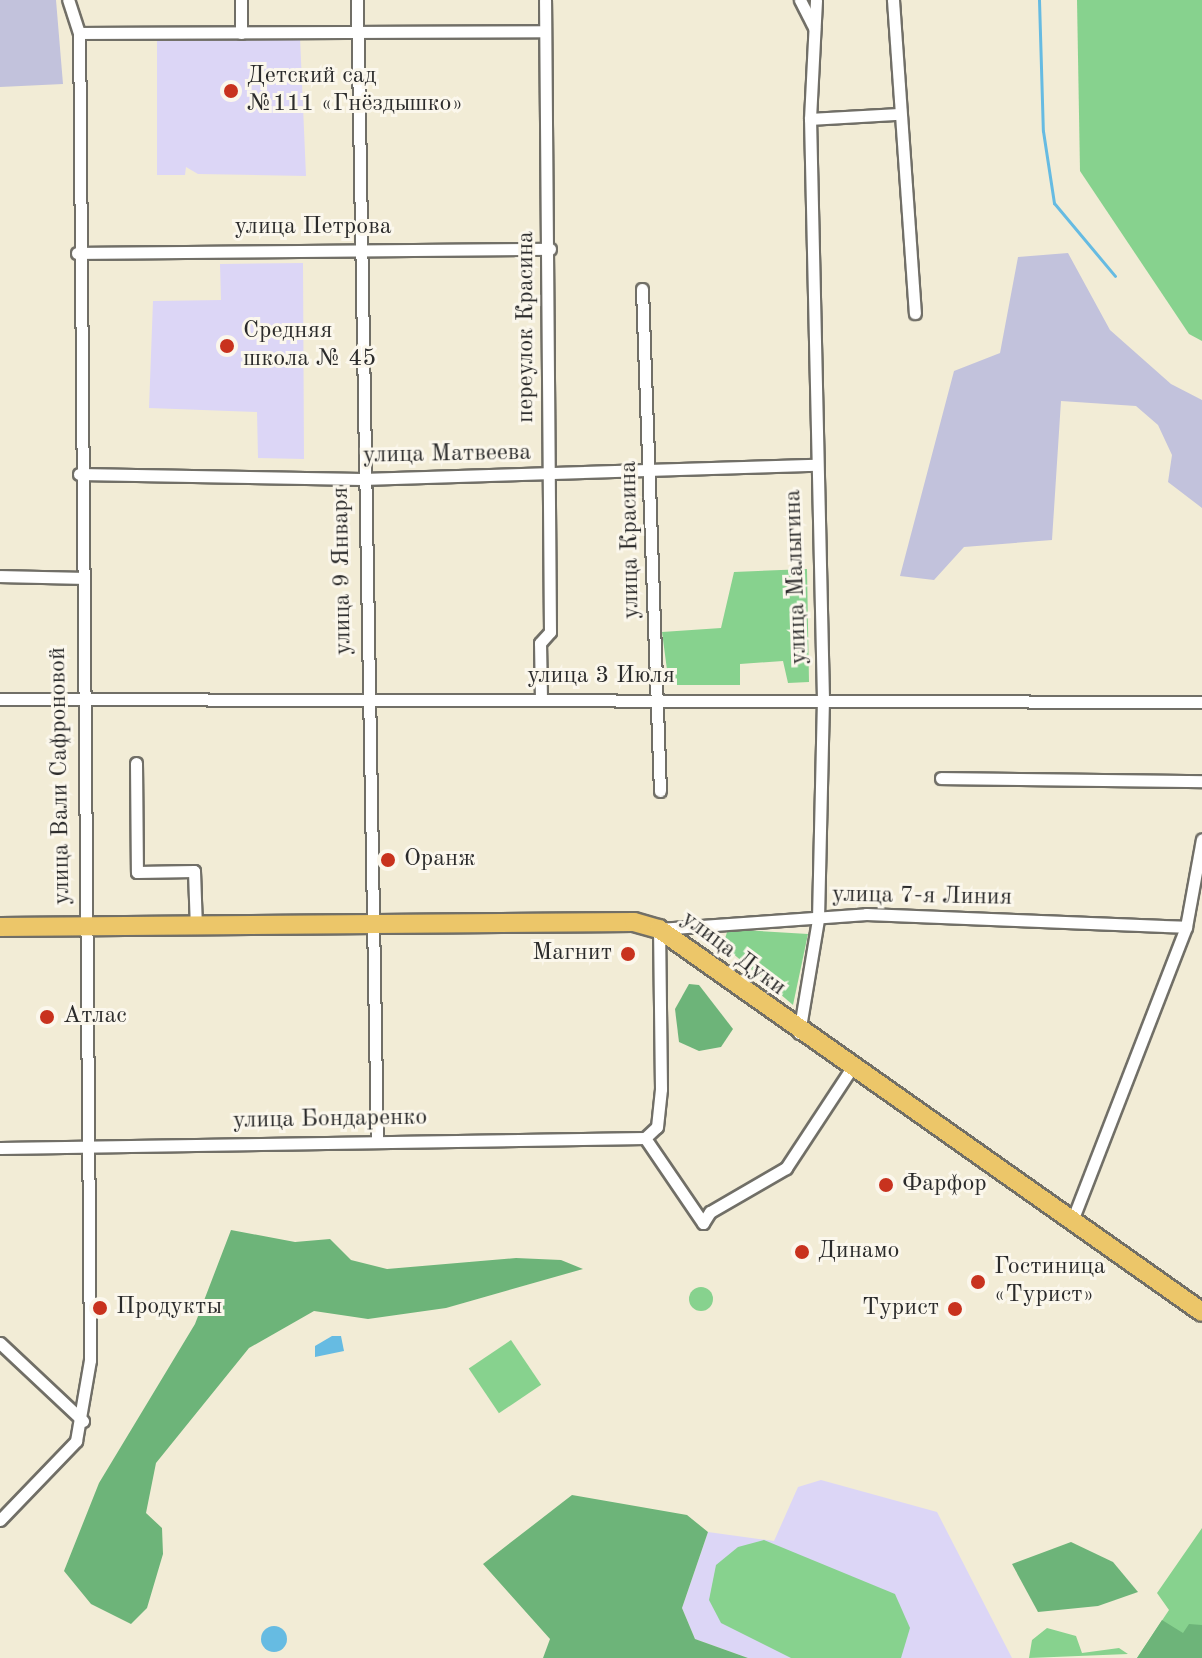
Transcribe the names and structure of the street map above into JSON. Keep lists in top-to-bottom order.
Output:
{
  "streets": {
    "main road": ["улица Дуки"],
    "street": [
      "улица Петрова",
      "переулок Красина",
      "улица Матвеева",
      "улица Красина",
      "улица 9 Января",
      "улица Малыгина",
      "улица 3 Июля",
      "улица Вали Сафроновой",
      "улица 7-я Линия",
      "улица Бондаренко"
    ]
  },
  "crossings": [
    ["улица Петрова", "переулок Красина"],
    ["улица Петрова", "улица 9 Января"],
    ["улица Петрова", "улица Вали Сафроновой"],
    ["переулок Красина", "улица Матвеева"],
    ["переулок Красина", "улица 3 Июля"],
    ["улица Матвеева", "улица Красина"],
    ["улица Матвеева", "улица 9 Января"],
    ["улица Матвеева", "улица Малыгина"],
    ["улица Матвеева", "улица Вали Сафроновой"],
    ["улица Красина", "улица 3 Июля"],
    ["улица 9 Января", "улица 3 Июля"],
    ["улица 9 Января", "улица Дуки"],
    ["улица 9 Января", "улица Бондаренко"],
    ["улица Малыгина", "улица 3 Июля"],
    ["улица Малыгина", "улица 7-я Линия"],
    ["улица Малыгина", "улица Дуки"],
    ["улица 3 Июля", "улица Вали Сафроновой"],
    ["улица Вали Сафроновой", "улица Дуки"],
    ["улица Вали Сафроновой", "улица Бондаренко"],
    ["улица 7-я Линия", "улица Дуки"]
  ],
  "places": [
    "Детский сад №111 «Гнёздышко»",
    "Средняя школа № 45",
    "Оранж",
    "Магнит",
    "Атлас",
    "Фарфор",
    "Динамо",
    "Гостиница «Турист»",
    "Продукты",
    "Турист"
  ]
}
